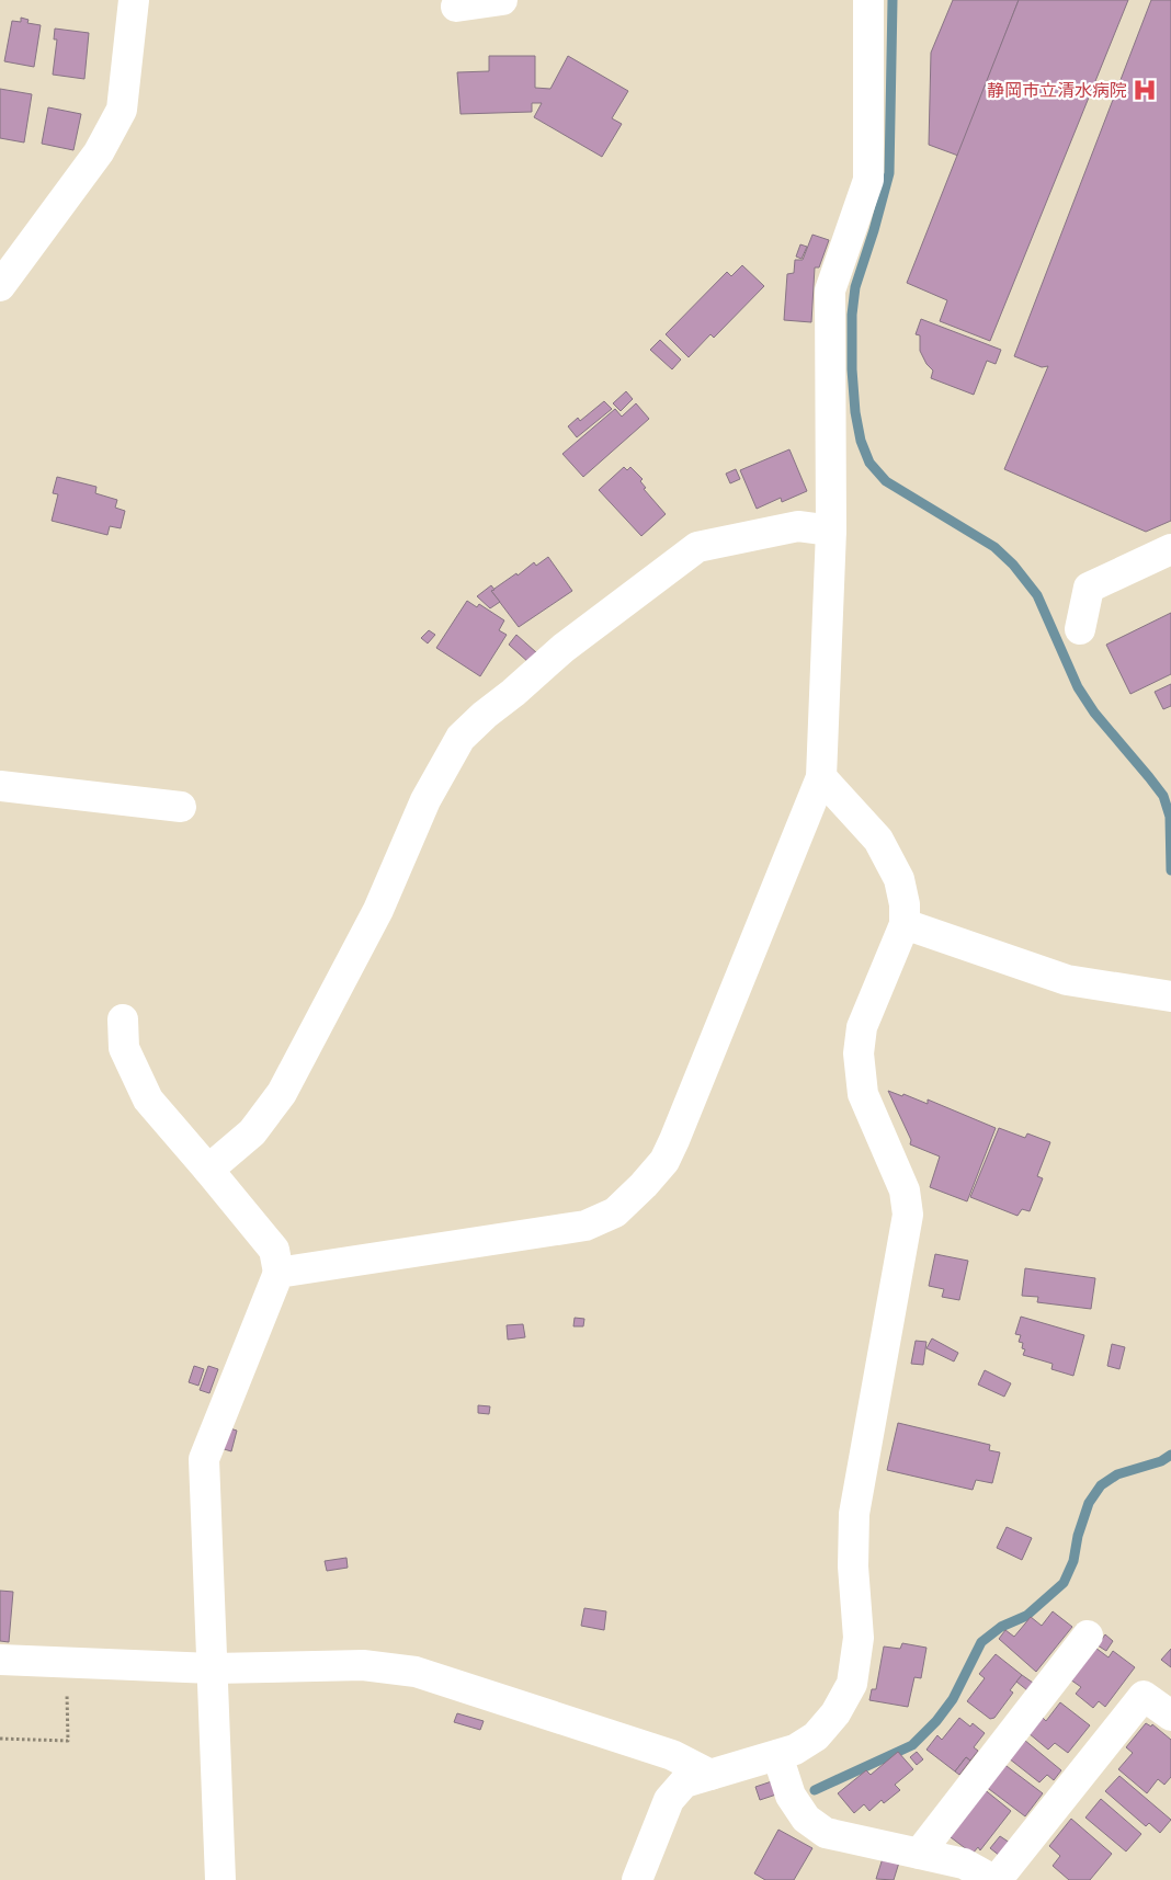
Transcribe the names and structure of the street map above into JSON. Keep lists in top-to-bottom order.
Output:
{
  "places": {
    "hospital": ["静岡市立清水病院"]
  }
}
